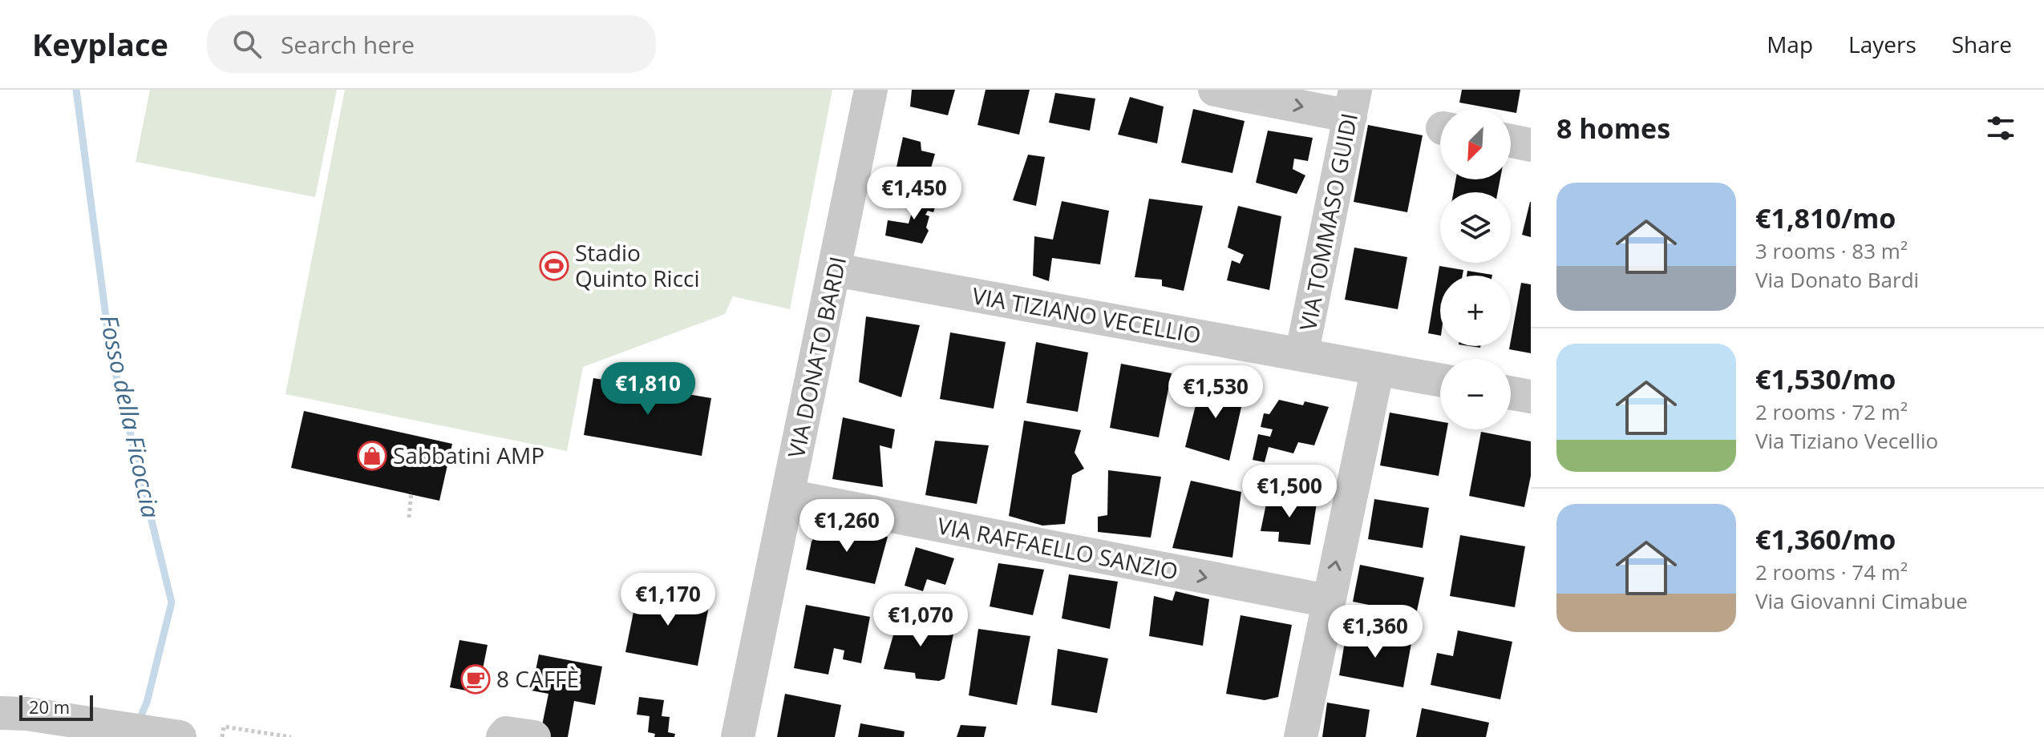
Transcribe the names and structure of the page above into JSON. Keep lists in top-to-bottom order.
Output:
{
  "streets": {
    "street": [
      "VIA TOMMASO GUIDI",
      "VIA TIZIANO VECELLIO",
      "VIA DONATO BARDI",
      "VIA RAFFAELLO SANZIO"
    ]
  },
  "crossings": [
    ["VIA TOMMASO GUIDI", "VIA TIZIANO VECELLIO"],
    ["VIA TIZIANO VECELLIO", "VIA DONATO BARDI"],
    ["VIA DONATO BARDI", "VIA RAFFAELLO SANZIO"]
  ],
  "one_way": ["VIA RAFFAELLO SANZIO"],
  "water": ["Fosso della Ficoccia"],
  "places": {
    "sports": ["Stadio Quinto Ricci"],
    "shop": ["Sabbatini AMP"],
    "cafe": ["8 CAFFÈ"]
  },
  "scale_bar": "20 m",
  "north": "bottom left",
  "page": {
    "header": "Keyplace",
    "search": "Search here",
    "nav": ["Map", "Layers", "Share"],
    "heading": "8 homes",
    "map_buttons": ["+", "−"],
    "price": [
      "€1,450",
      "€1,810",
      "€1,530",
      "€1,500",
      "€1,260",
      "€1,170",
      "€1,070",
      "€1,360"
    ],
    "list": [
      {
        "name": "€1,810/mo",
        "note": "3 rooms · 83 m² · Via Donato Bardi"
      },
      {
        "name": "€1,530/mo",
        "note": "2 rooms · 72 m² · Via Tiziano Vecellio"
      },
      {
        "name": "€1,360/mo",
        "note": "2 rooms · 74 m² · Via Giovanni Cimabue"
      }
    ],
    "scale": "20 m"
  }
}
